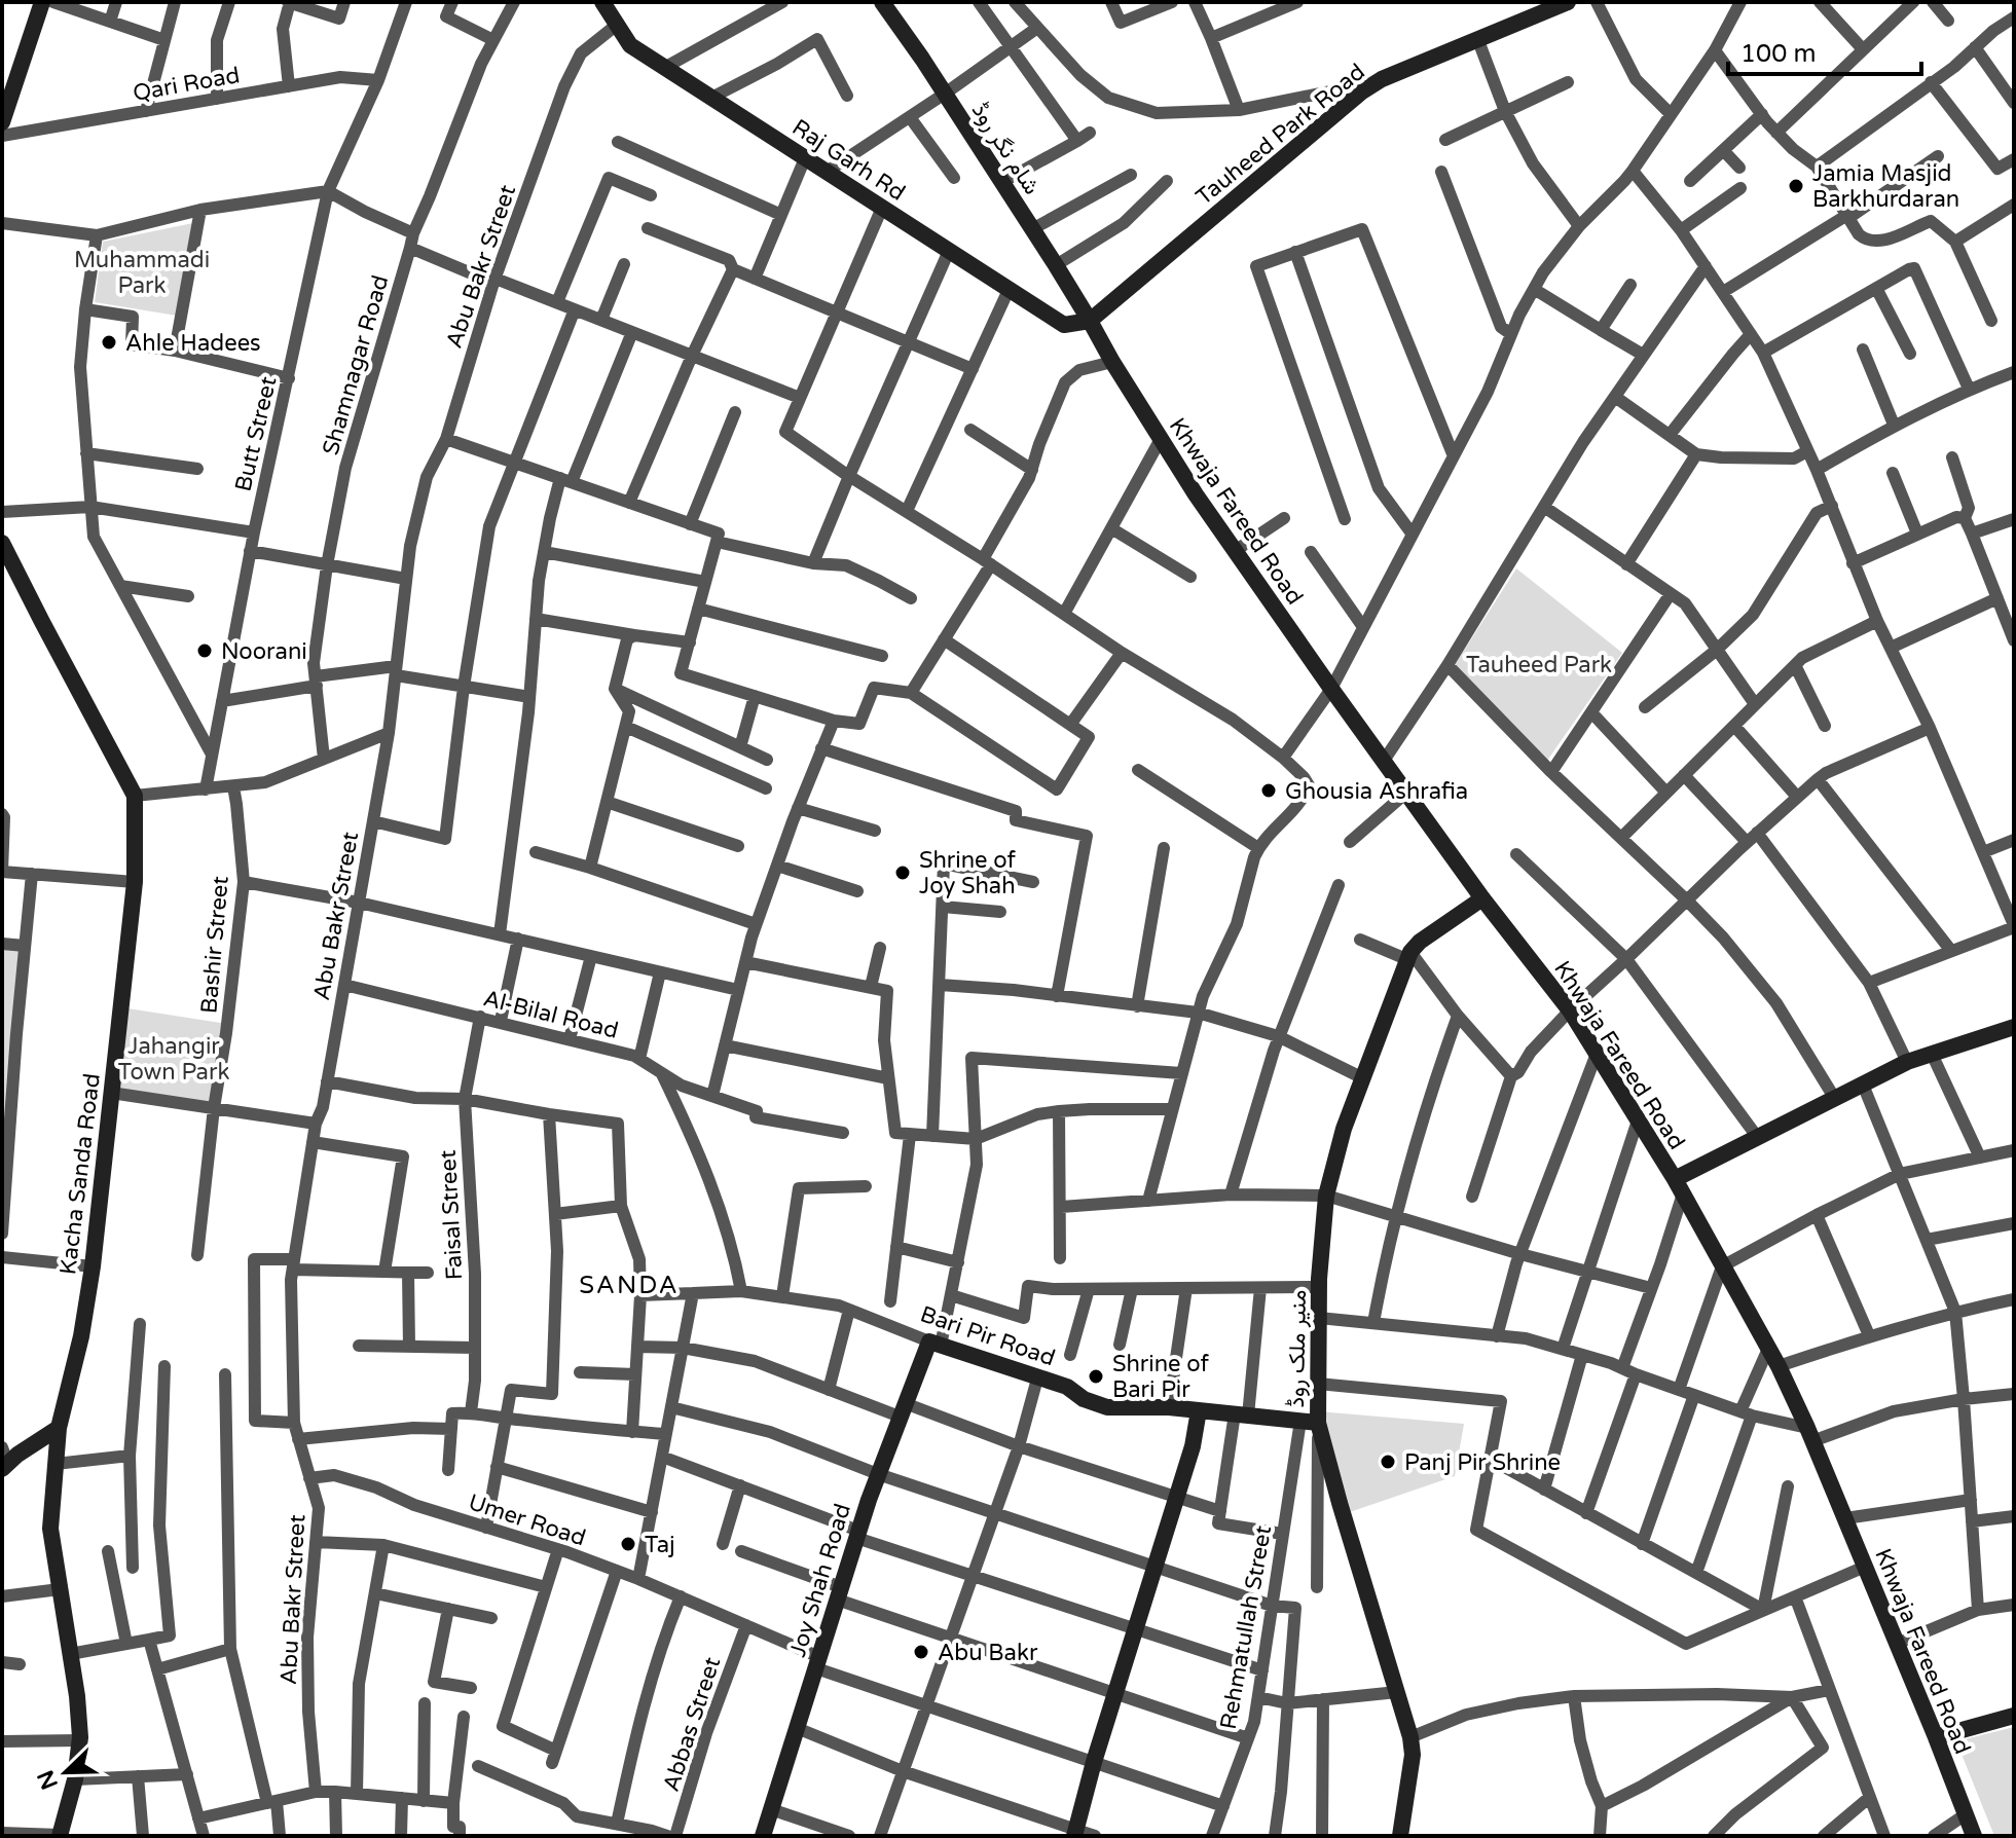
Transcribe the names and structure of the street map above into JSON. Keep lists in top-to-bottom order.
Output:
{
  "streets": {
    "main road": [
      "Tauheed Park Road",
      "شام نگر روڈ",
      "Raj Garh Rd",
      "Khwaja Fareed Road",
      "Kacha Sanda Road",
      "Bari Pir Road",
      "منیر ملک روڈ",
      "Joy Shah Road"
    ],
    "street": [
      "Qari Road",
      "Abu Bakr Street",
      "Shamnagar Road",
      "Butt Street",
      "Bashir Street",
      "Al-Bilal Road",
      "Faisal Street",
      "Umer Road",
      "Rehmatullah Street",
      "Abbas Street"
    ]
  },
  "crossings": [
    ["Qari Road", "Butt Street"],
    ["Tauheed Park Road", "شام نگر روڈ"],
    ["Tauheed Park Road", "Raj Garh Rd"],
    ["Tauheed Park Road", "Khwaja Fareed Road"],
    ["شام نگر روڈ", "Raj Garh Rd"],
    ["شام نگر روڈ", "Khwaja Fareed Road"],
    ["Raj Garh Rd", "Abu Bakr Street"],
    ["Raj Garh Rd", "Khwaja Fareed Road"],
    ["Abu Bakr Street", "Al-Bilal Road"],
    ["Abu Bakr Street", "Umer Road"],
    ["Al-Bilal Road", "Faisal Street"],
    ["Bari Pir Road", "منیر ملک روڈ"],
    ["Bari Pir Road", "Joy Shah Road"],
    ["Bari Pir Road", "Rehmatullah Street"],
    ["منیر ملک روڈ", "Rehmatullah Street"],
    ["Umer Road", "Joy Shah Road"],
    ["Umer Road", "Rehmatullah Street"],
    ["Umer Road", "Abbas Street"]
  ],
  "districts": ["SANDA"],
  "parks": ["Muhammadi Park", "Tauheed Park", "Jahangir Town Park"],
  "places": [
    "Jamia Masjid Barkhurdaran",
    "Ahle Hadees",
    "Noorani",
    "Ghousia Ashrafia",
    "Shrine of Joy Shah",
    "Shrine of Bari Pir",
    "Panj Pir Shrine",
    "Taj",
    "Abu Bakr"
  ],
  "scale_bar": "100 m",
  "north": "bottom left"
}
